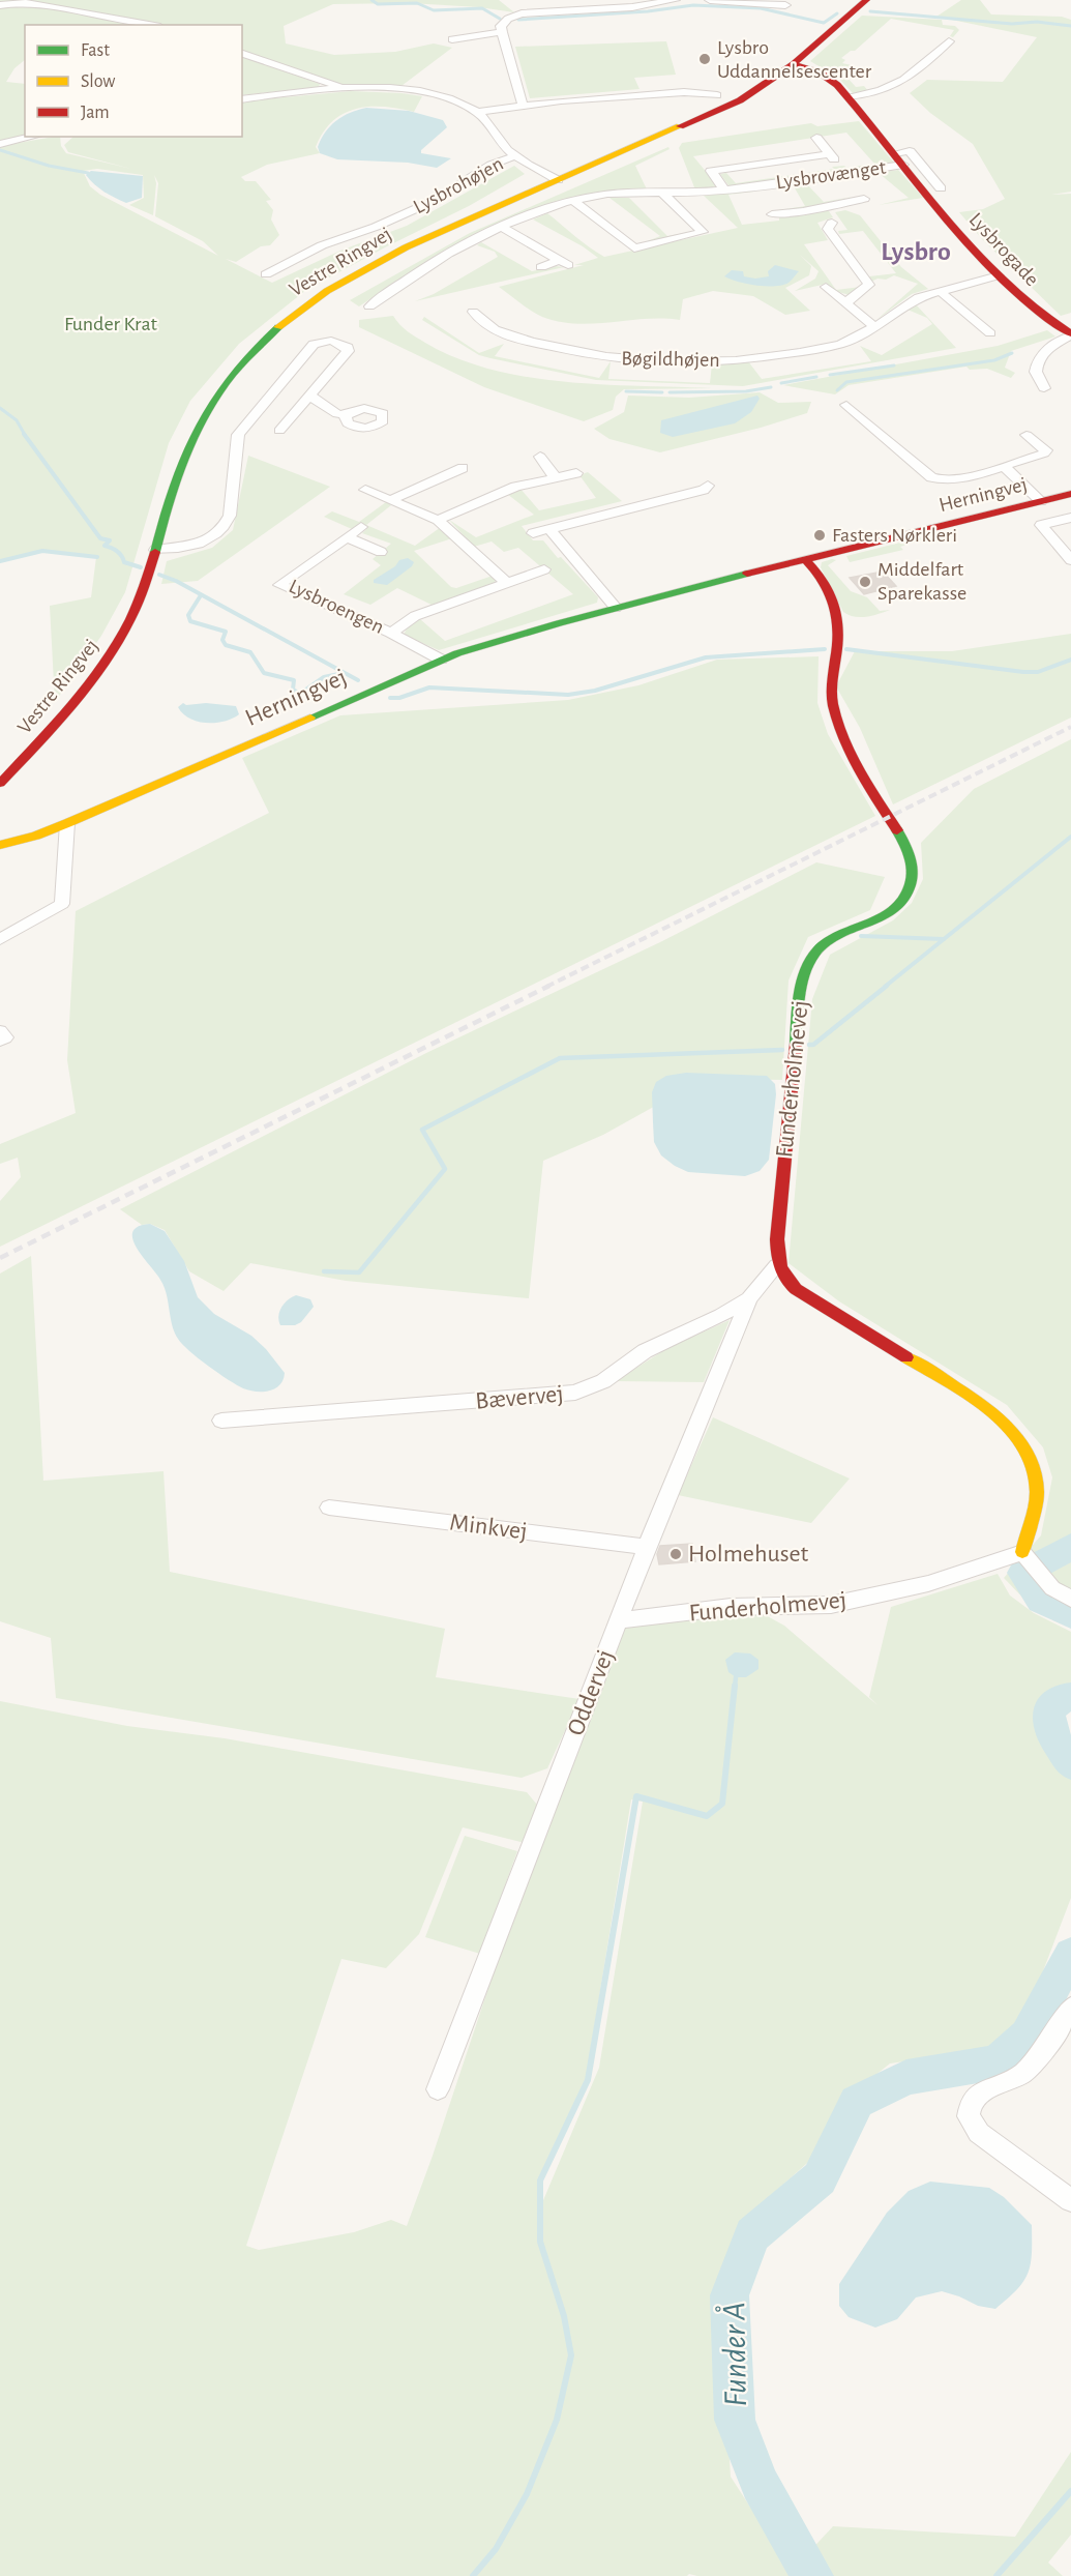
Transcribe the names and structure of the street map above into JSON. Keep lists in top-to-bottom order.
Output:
{
  "streets": {
    "street": [
      "Lysbrovænget",
      "Lysbrohøjen",
      "Lysbrogade",
      "Vestre Ringvej",
      "Bøgildhøjen",
      "Herningvej",
      "Lysbroengen",
      "Funderholmevej",
      "Bævervej",
      "Minkvej",
      "Oddervej"
    ]
  },
  "crossings": [
    ["Lysbrovænget", "Lysbrogade"],
    ["Lysbrohøjen", "Vestre Ringvej"],
    ["Lysbrogade", "Vestre Ringvej"],
    ["Lysbrogade", "Bøgildhøjen"],
    ["Herningvej", "Lysbroengen"],
    ["Herningvej", "Funderholmevej"],
    ["Funderholmevej", "Bævervej"],
    ["Funderholmevej", "Oddervej"],
    ["Bævervej", "Oddervej"],
    ["Minkvej", "Oddervej"]
  ],
  "districts": ["Lysbro"],
  "water": ["Funder Å"],
  "parks": ["Funder Krat"],
  "places": [
    "Lysbro Uddannelsescenter",
    "Fasters Nørkleri",
    "Middelfart Sparekasse",
    "Holmehuset"
  ],
  "legend": ["Fast", "Slow", "Jam"]
}
